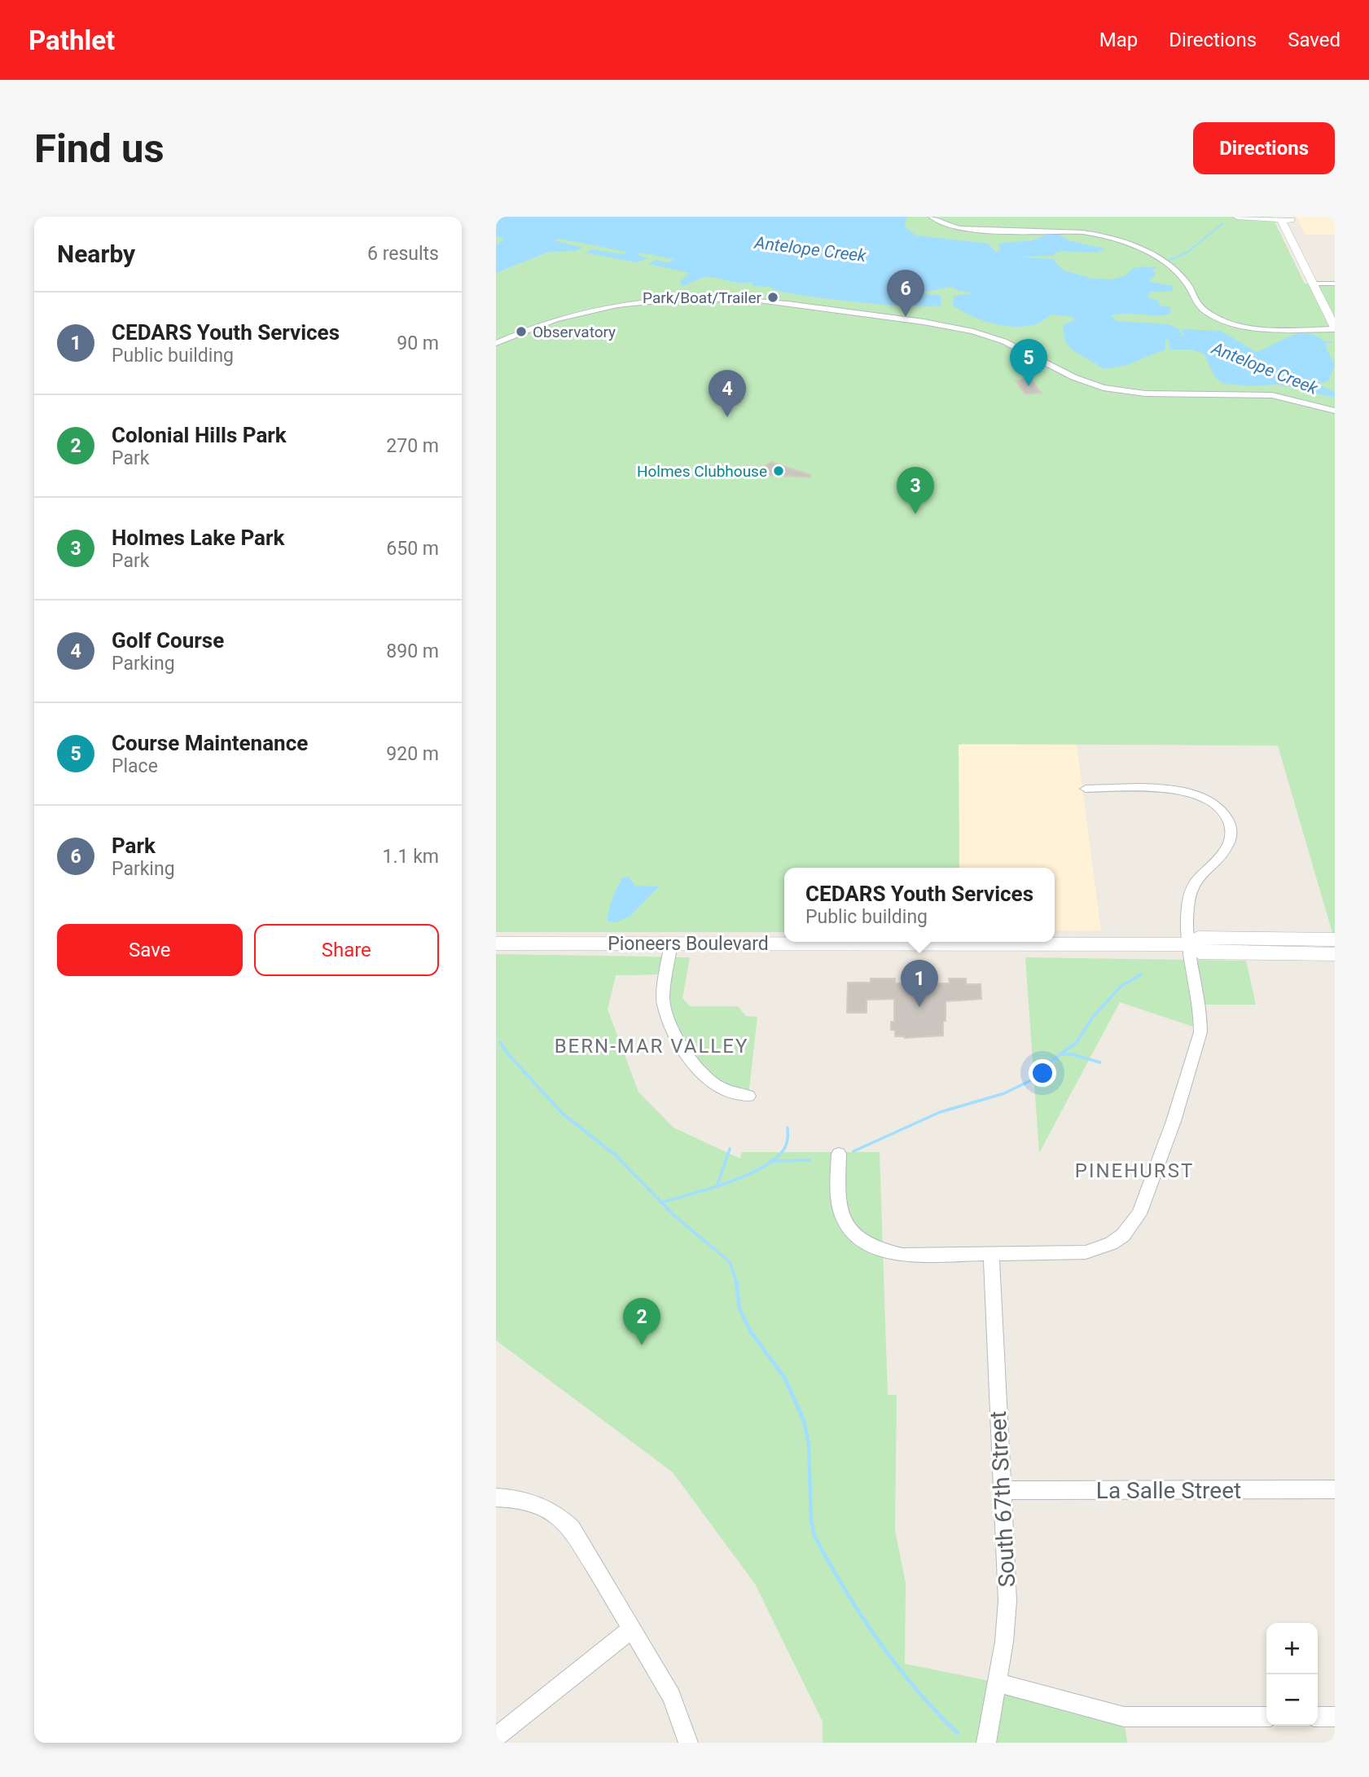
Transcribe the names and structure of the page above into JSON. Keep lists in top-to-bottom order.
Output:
{
  "streets": {
    "main road": ["Pioneers Boulevard"],
    "street": ["La Salle Street", "South 67th Street"]
  },
  "crossings": [
    ["La Salle Street", "South 67th Street"]
  ],
  "districts": ["BERN-MAR VALLEY", "PINEHURST"],
  "water": ["Antelope Creek"],
  "places": ["Park/Boat/Trailer", "Observatory", "Holmes Clubhouse"],
  "page": {
    "header": "Pathlet",
    "nav": ["Map", "Directions", "Saved"],
    "buttons": [
      "Directions",
      ["Save", "Share"]
    ],
    "title": "Find us",
    "heading": ["Nearby", "6 results"],
    "pins": [
      "6",
      "5",
      "4",
      "3",
      "1",
      "2"
    ],
    "list": [
      {
        "mark": "1",
        "name": "CEDARS Youth Services",
        "note": "Public building",
        "value": "90 m"
      },
      {
        "mark": "2",
        "name": "Colonial Hills Park",
        "note": "Park",
        "value": "270 m"
      },
      {
        "mark": "3",
        "name": "Holmes Lake Park",
        "note": "Park",
        "value": "650 m"
      },
      {
        "mark": "4",
        "name": "Golf Course",
        "note": "Parking",
        "value": "890 m"
      },
      {
        "mark": "5",
        "name": "Course Maintenance",
        "note": "Place",
        "value": "920 m"
      },
      {
        "mark": "6",
        "name": "Park",
        "note": "Parking",
        "value": "1.1 km"
      }
    ],
    "popup": ["CEDARS Youth Services", "Public building"],
    "map_buttons": ["+", "−"]
  }
}
